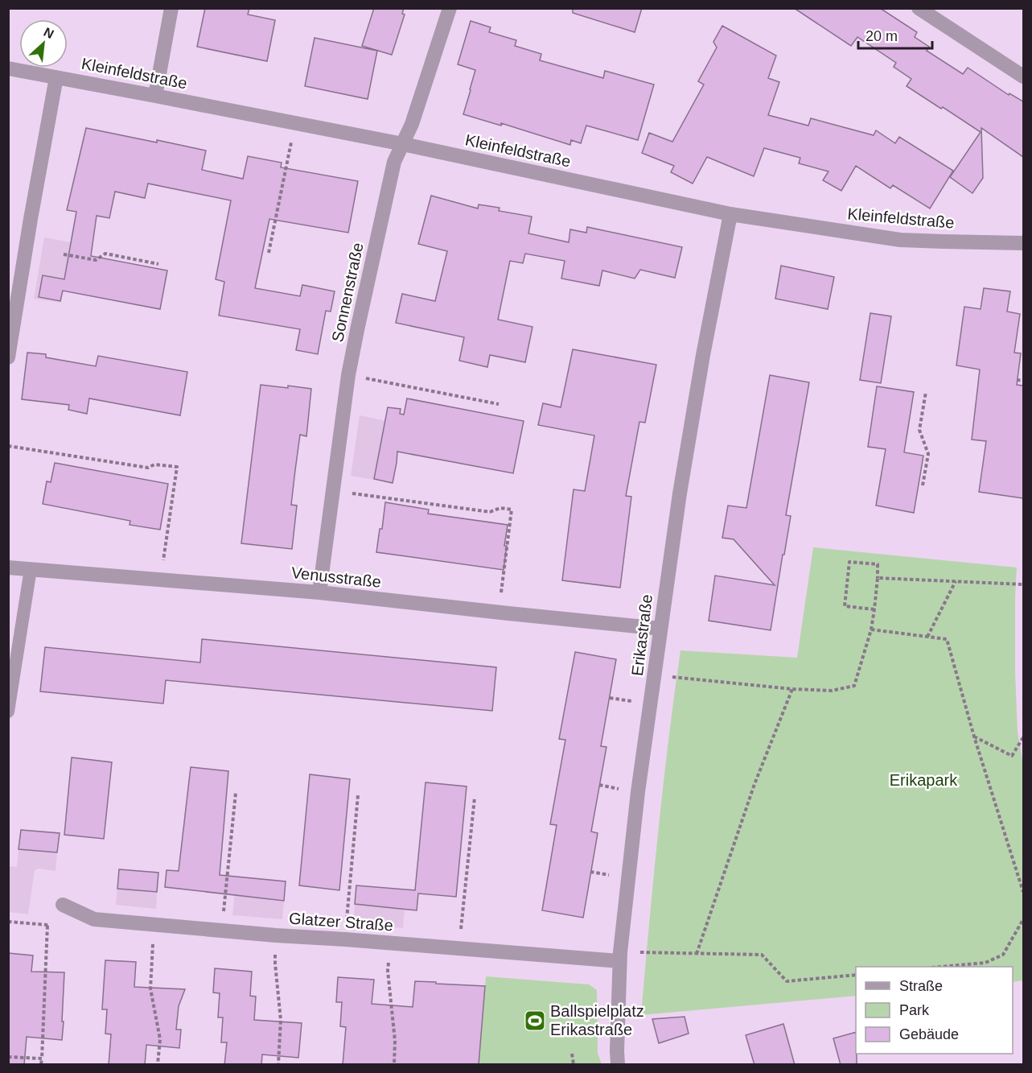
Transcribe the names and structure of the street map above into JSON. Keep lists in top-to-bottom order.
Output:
{
  "streets": {
    "street": [
      "Kleinfeldstraße",
      "Sonnenstraße",
      "Venusstraße",
      "Erikastraße",
      "Glatzer Straße"
    ]
  },
  "crossings": [
    ["Kleinfeldstraße", "Sonnenstraße"],
    ["Kleinfeldstraße", "Erikastraße"],
    ["Sonnenstraße", "Venusstraße"],
    ["Venusstraße", "Erikastraße"],
    ["Erikastraße", "Glatzer Straße"]
  ],
  "parks": ["Erikapark"],
  "places": {
    "sports": ["Ballspielplatz Erikastraße"]
  },
  "legend": ["Straße", "Park", "Gebäude"],
  "scale_bar": "20 m",
  "north": "top right"
}
